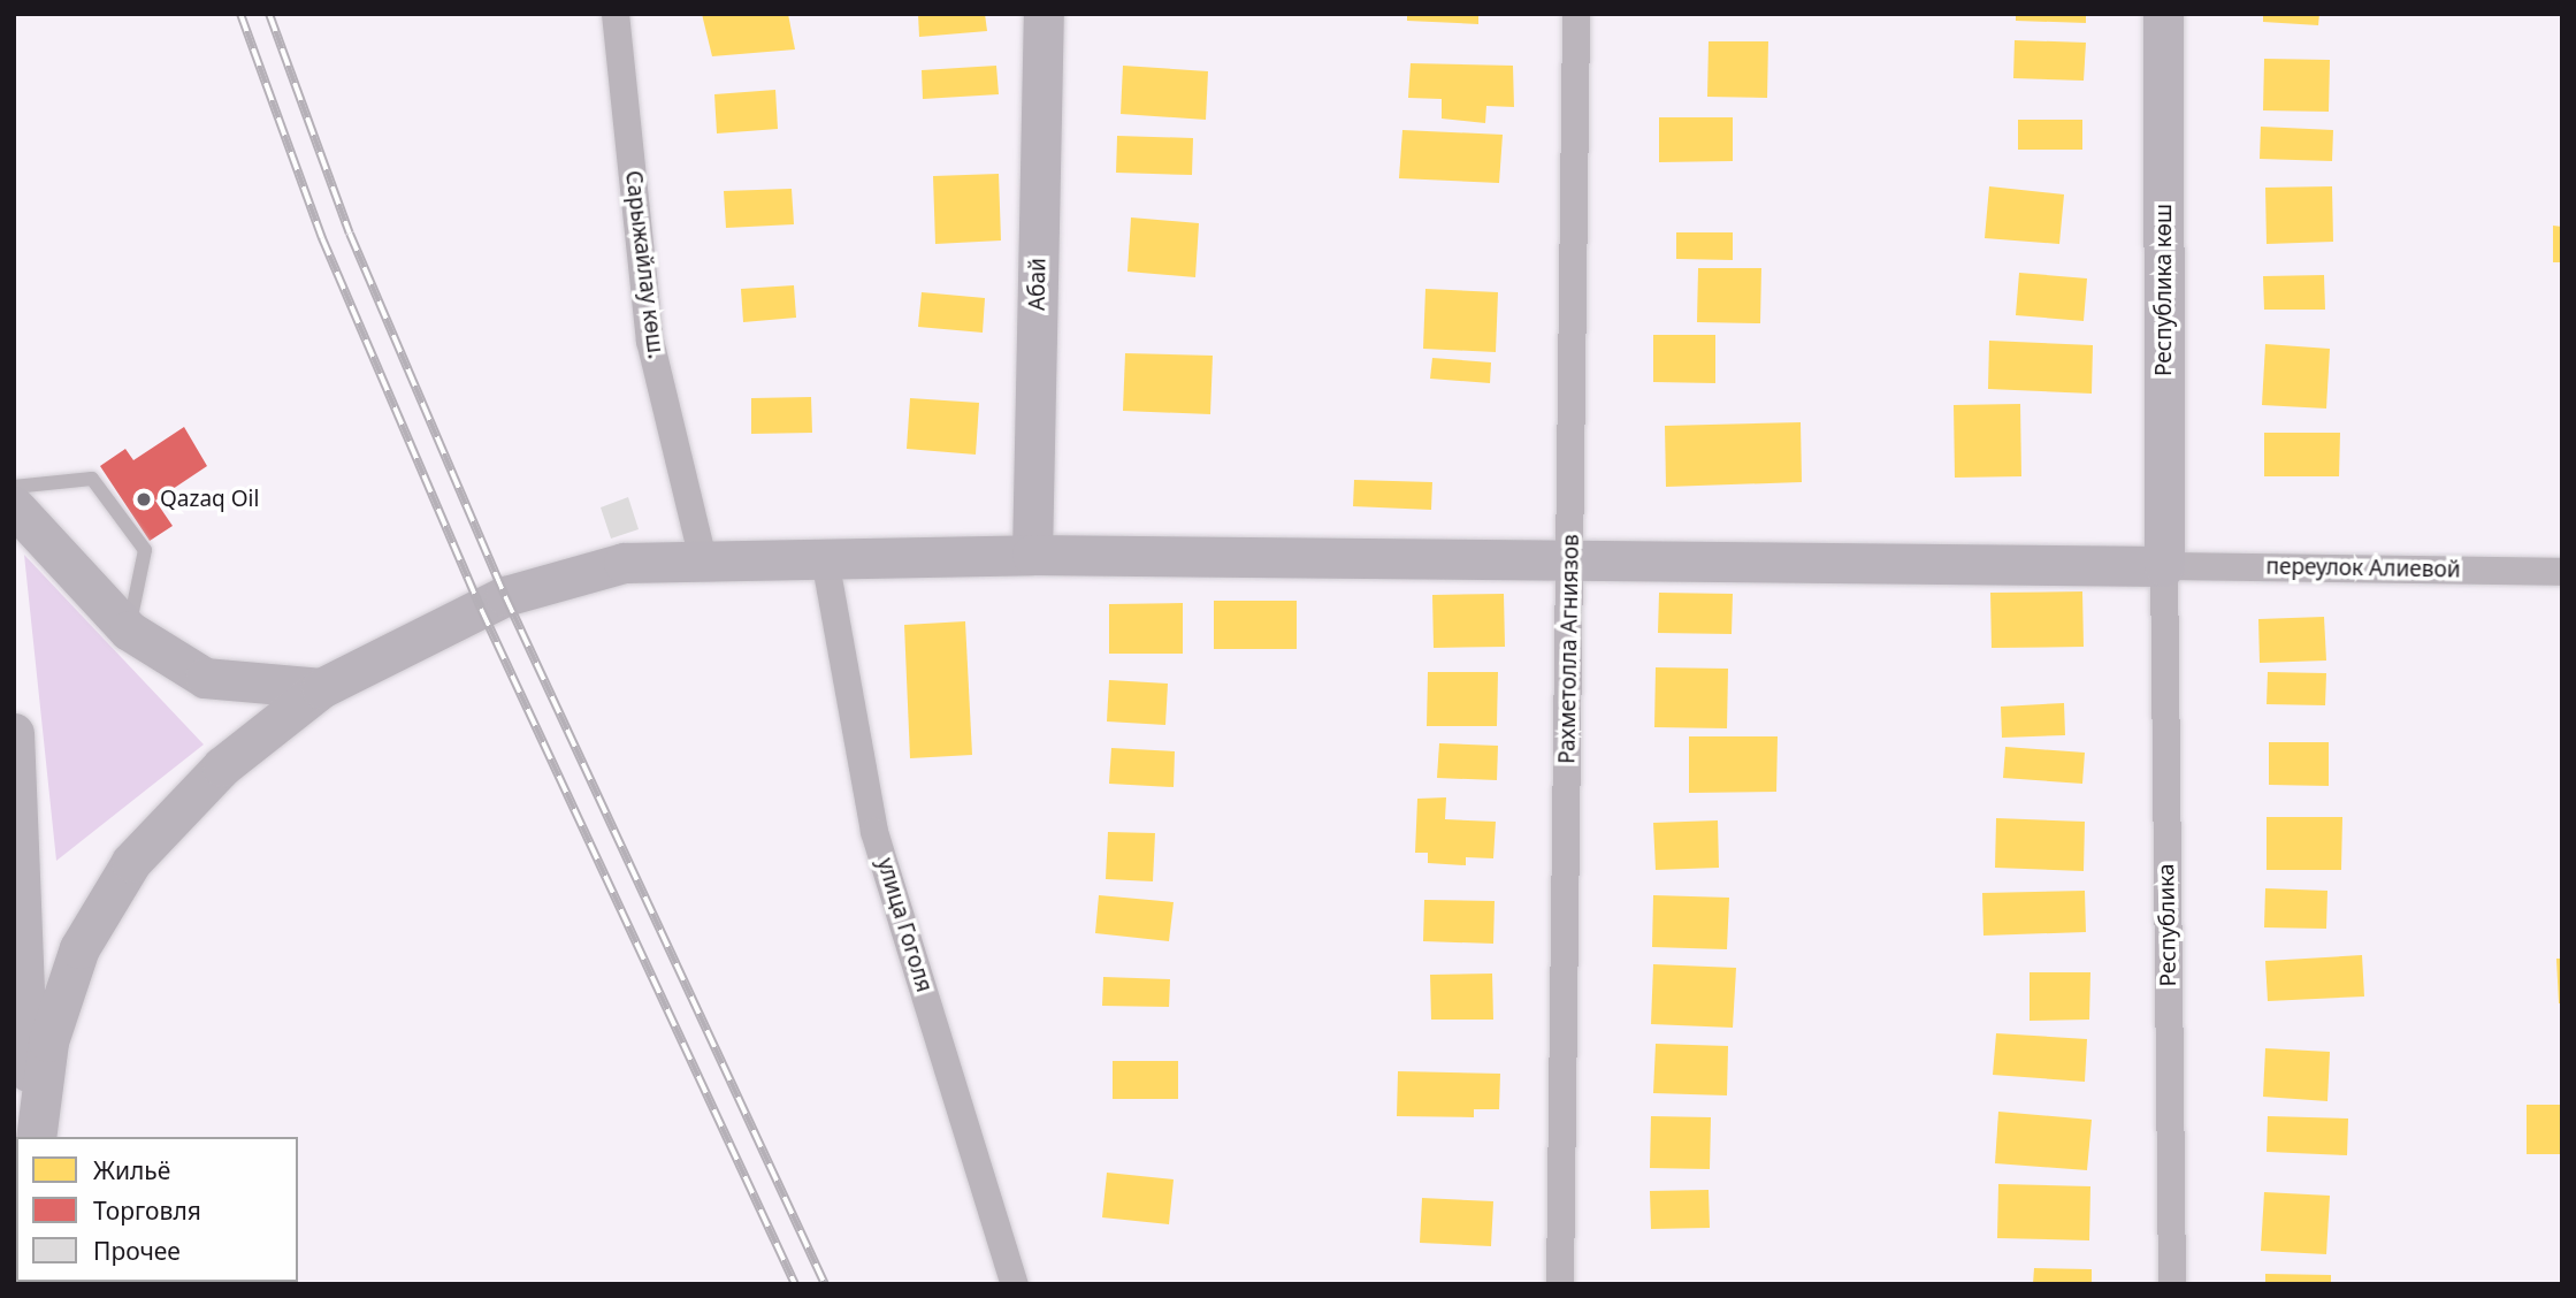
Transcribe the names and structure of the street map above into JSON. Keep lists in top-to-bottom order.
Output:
{
  "streets": {
    "main road": ["Абай", "Республика көш"],
    "street": [
      "Сарыжайлау көш.",
      "переулок Алиевой",
      "Рахметолла Агниязов",
      "улица Гоголя",
      "Республика"
    ]
  },
  "crossings": [
    ["Республика көш", "переулок Алиевой"],
    ["Республика көш", "Республика"],
    ["переулок Алиевой", "Республика"]
  ],
  "places": ["Qazaq Oil"],
  "legend": ["Жильё", "Торговля", "Прочее"]
}
